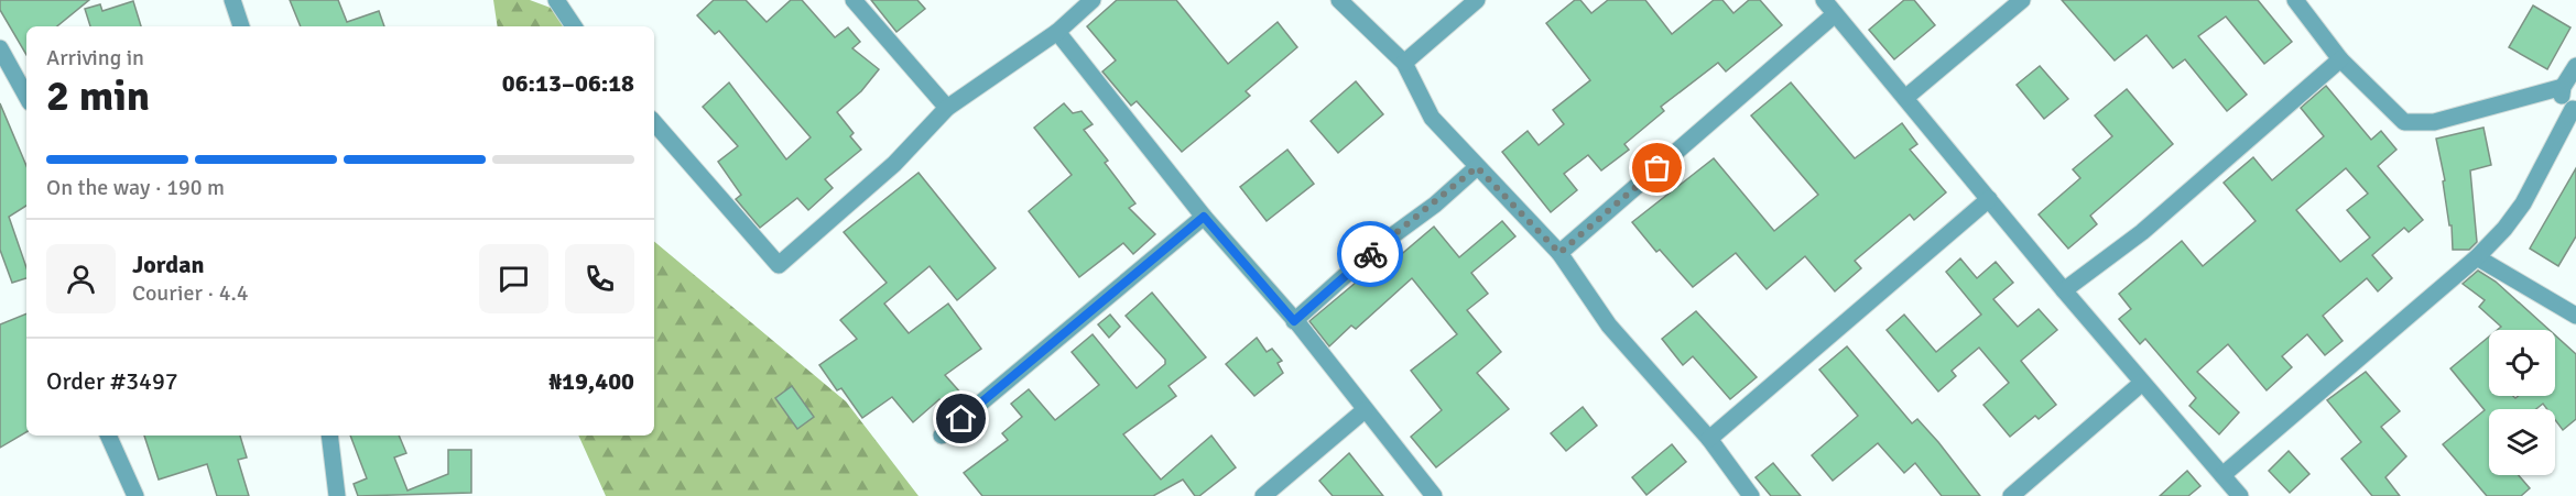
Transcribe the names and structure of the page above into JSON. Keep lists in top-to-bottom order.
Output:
{
  "page": {
    "heading": ["2 min", "Arriving in", "06:13–06:18"],
    "panel": [
      "Jordan",
      "Courier · 4.4",
      "Order #3497",
      "₦19,400"
    ],
    "bar": "On the way · 190 m"
  }
}
